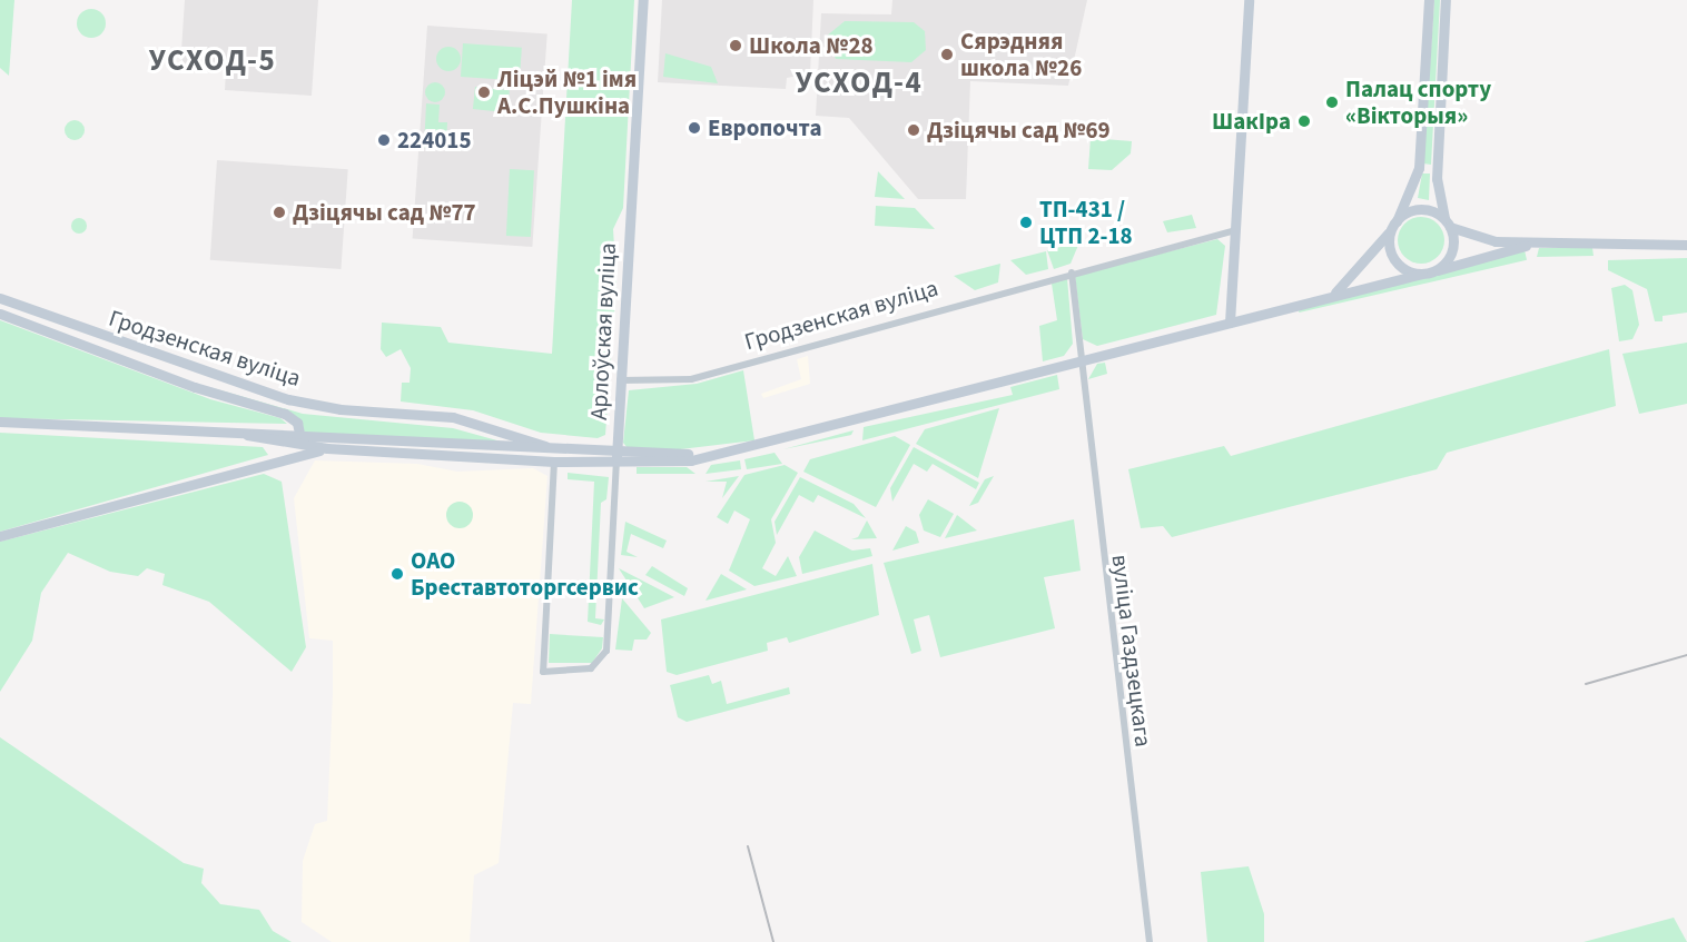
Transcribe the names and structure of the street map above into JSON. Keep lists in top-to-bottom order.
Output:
{
  "streets": {
    "main road": ["Гродзенская вуліца", "Арлоўская вуліца"],
    "street": ["вуліца Газдзецкага"]
  },
  "crossings": [
    ["Гродзенская вуліца", "Арлоўская вуліца"],
    ["Гродзенская вуліца", "вуліца Газдзецкага"]
  ],
  "districts": ["УСХОД-5", "УСХОД-4"],
  "places": [
    "Школа №28",
    "Сярэдняя школа №26",
    "Ліцэй №1 імя А.С.Пушкіна",
    "Палац спорту «Вікторыя»",
    "ШакІра",
    "Европочта",
    "Дзіцячы сад №69",
    "224015",
    "Дзіцячы сад №77",
    "ТП-431 / ЦТП 2-18",
    "ОАО Бреставтоторгсервис"
  ]
}
